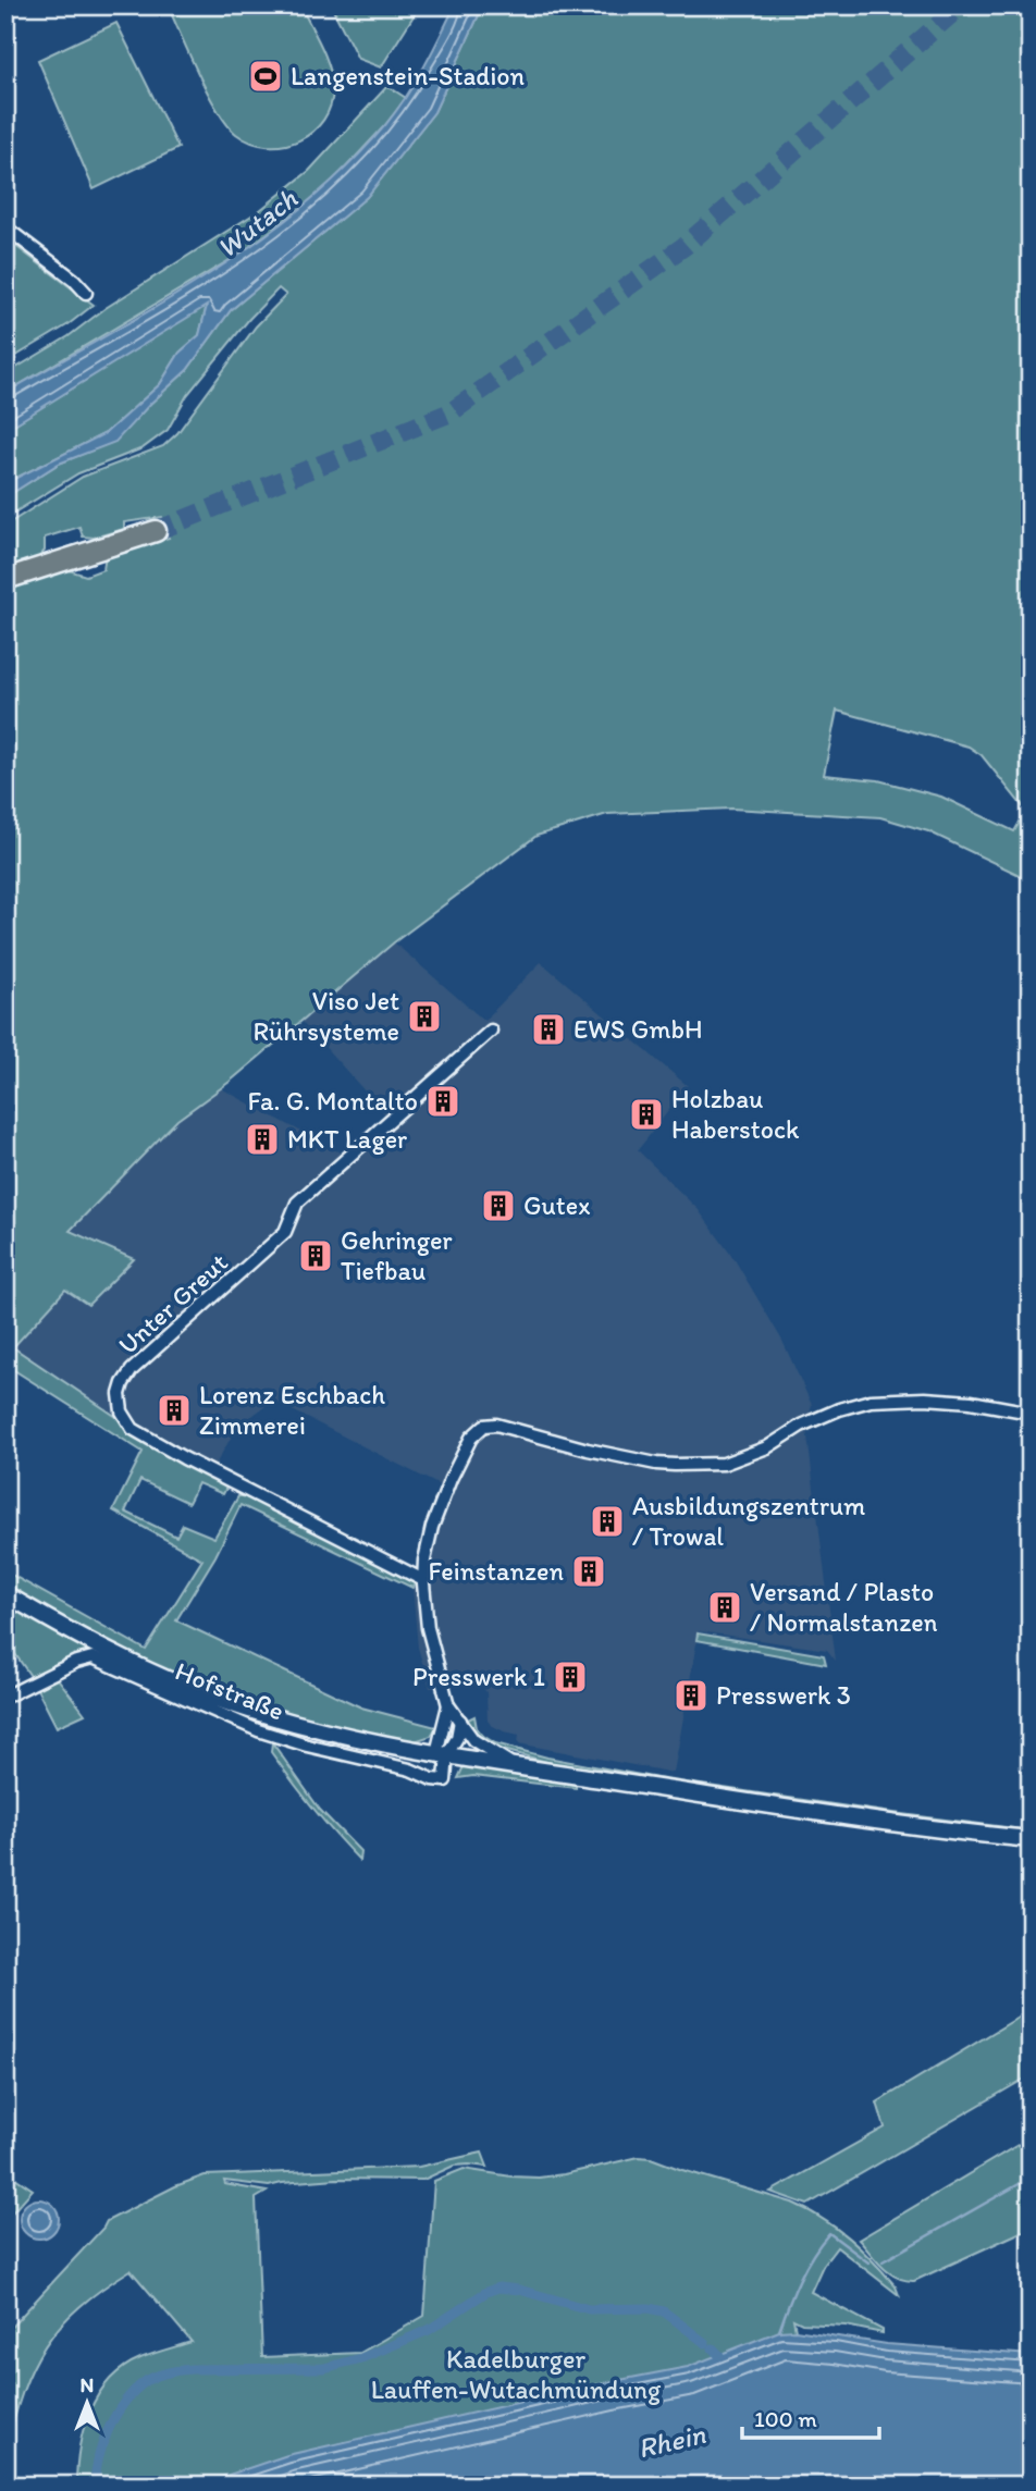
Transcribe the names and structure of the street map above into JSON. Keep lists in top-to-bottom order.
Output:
{
  "streets": {
    "street": ["Unter Greut", "Hofstraße"]
  },
  "water": ["Wutach", "Rhein"],
  "parks": ["Kadelburger Lauffen-Wutachmündung"],
  "places": {
    "sports": ["Langenstein-Stadion"],
    "building": [
      "Viso Jet Rührsysteme",
      "EWS GmbH",
      "Fa. G. Montalto",
      "Holzbau Haberstock",
      "MKT Lager",
      "Gutex",
      "Gehringer Tiefbau",
      "Lorenz Eschbach Zimmerei",
      "Ausbildungszentrum / Trowal",
      "Feinstanzen",
      "Versand / Plasto / Normalstanzen",
      "Presswerk 1",
      "Presswerk 3"
    ]
  },
  "scale_bar": "100 m",
  "north": "top"
}
